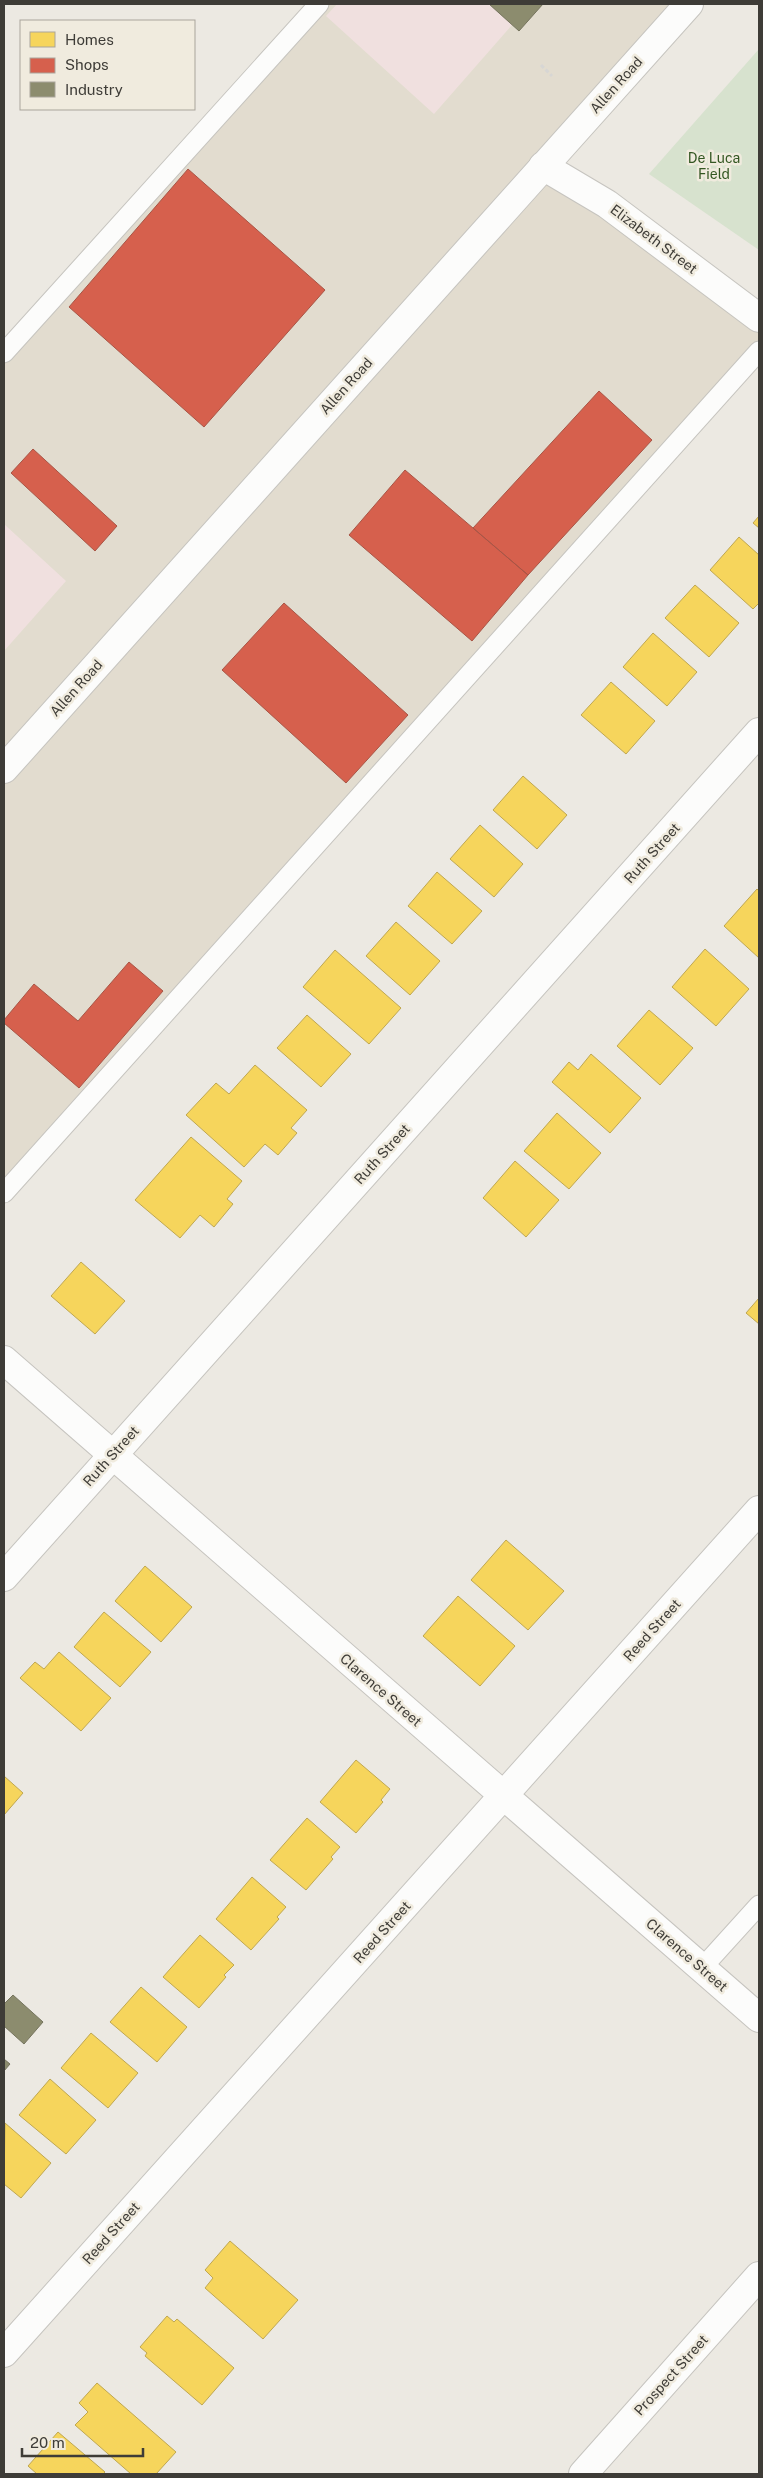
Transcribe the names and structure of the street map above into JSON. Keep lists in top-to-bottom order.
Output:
{
  "streets": {
    "street": [
      "Allen Road",
      "Elizabeth Street",
      "Ruth Street",
      "Reed Street",
      "Clarence Street",
      "Prospect Street"
    ]
  },
  "crossings": [
    ["Allen Road", "Elizabeth Street"],
    ["Ruth Street", "Clarence Street"],
    ["Reed Street", "Clarence Street"]
  ],
  "parks": ["De Luca Field"],
  "legend": ["Homes", "Shops", "Industry"],
  "scale_bar": "20 m"
}
